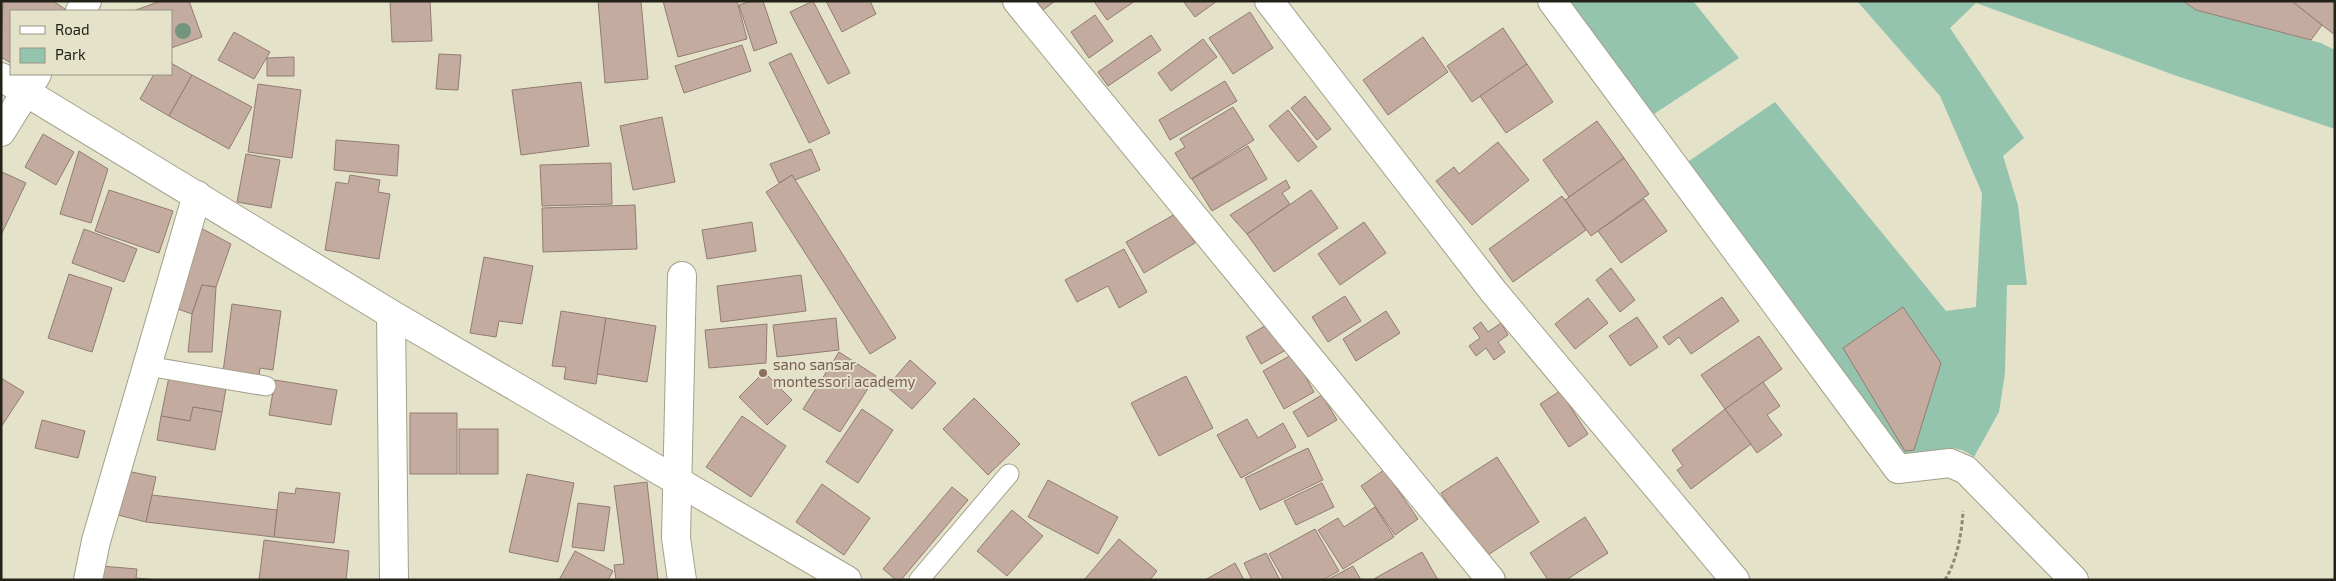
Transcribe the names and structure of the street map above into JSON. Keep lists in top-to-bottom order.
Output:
{
  "places": ["sano sansar montessori academy"],
  "legend": ["Road", "Park"]
}
